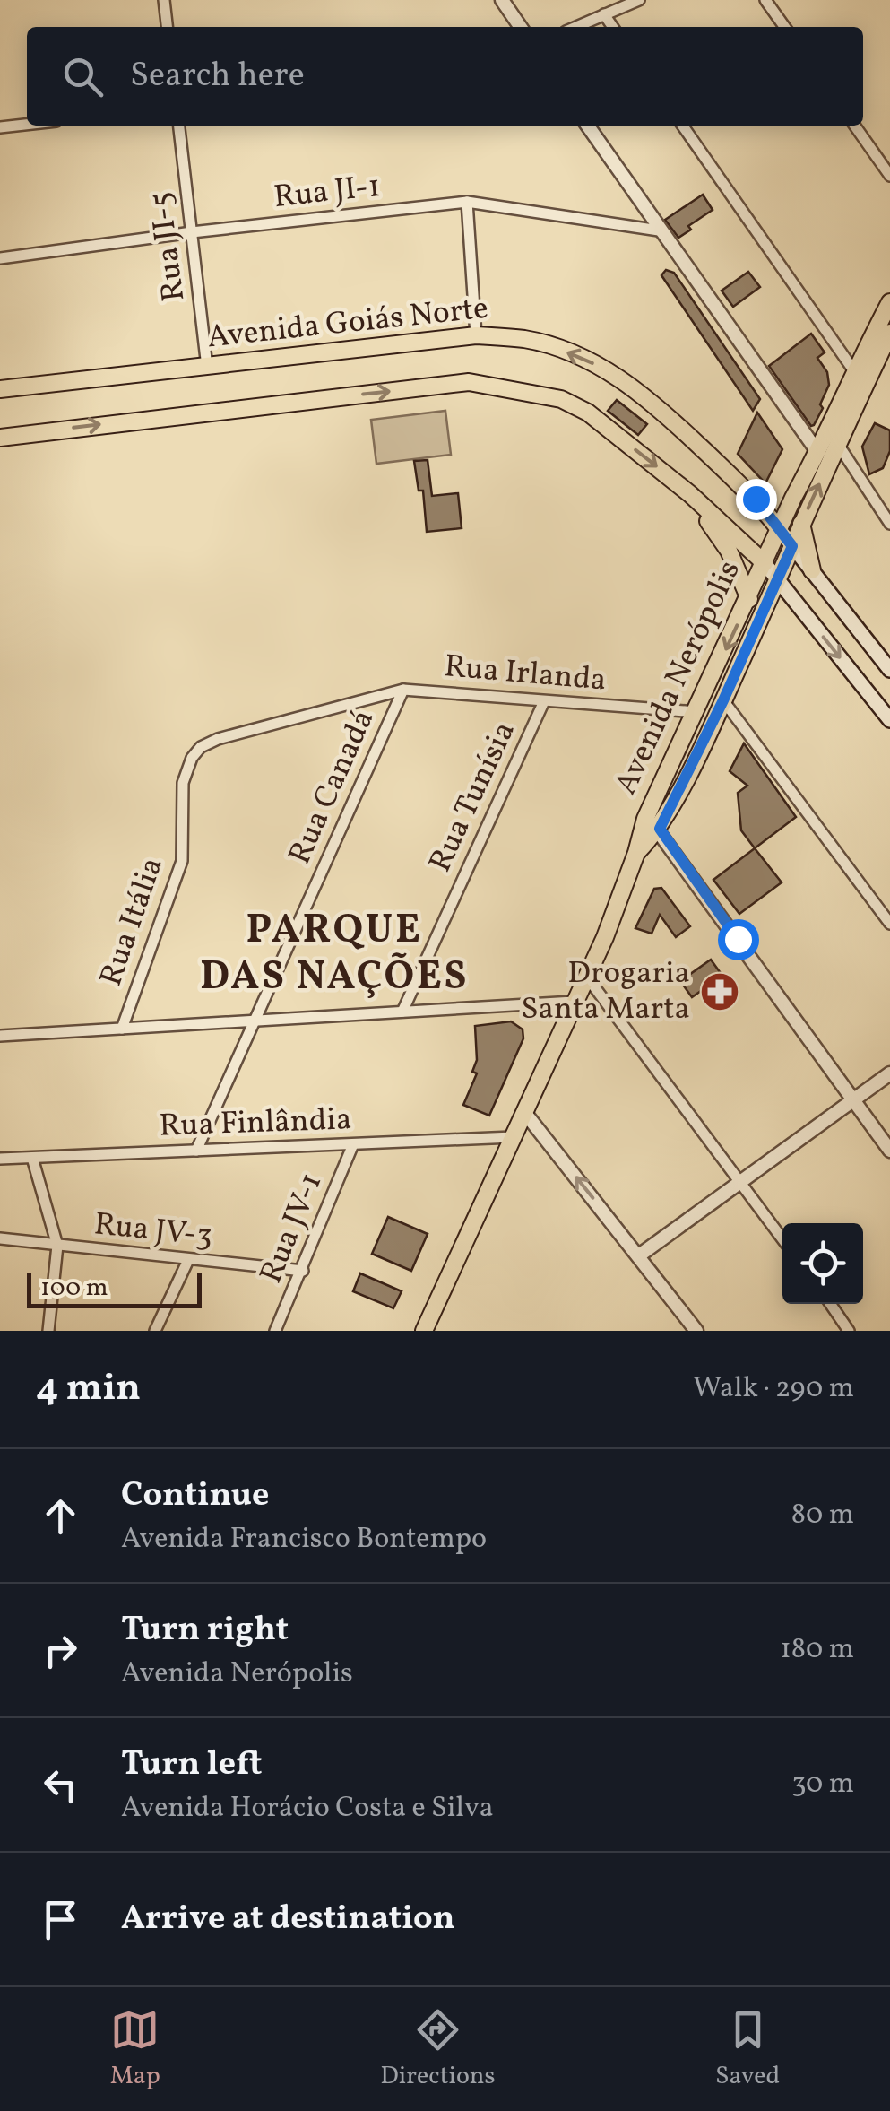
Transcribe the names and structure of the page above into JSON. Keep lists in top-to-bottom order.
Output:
{
  "streets": {
    "main road": ["Avenida Goiás Norte", "Avenida Nerópolis"],
    "street": [
      "Rua JI-1",
      "Rua JI-5",
      "Rua Irlanda",
      "Rua Canadá",
      "Rua Tunísia",
      "Rua Itália",
      "Rua Finlândia",
      "Rua JV-1",
      "Rua JV-3"
    ]
  },
  "crossings": [
    ["Rua JI-1", "Rua JI-5"],
    ["Rua JI-5", "Avenida Goiás Norte"],
    ["Avenida Goiás Norte", "Avenida Nerópolis"],
    ["Rua Irlanda", "Avenida Nerópolis"],
    ["Rua Irlanda", "Rua Canadá"],
    ["Rua Irlanda", "Rua Tunísia"],
    ["Rua Irlanda", "Rua Itália"],
    ["Avenida Nerópolis", "Rua Finlândia"],
    ["Rua Canadá", "Rua Finlândia"],
    ["Rua Finlândia", "Rua JV-1"],
    ["Rua JV-1", "Rua JV-3"]
  ],
  "one_way": ["Avenida Goiás Norte"],
  "districts": ["PARQUE DAS NAÇÕES"],
  "places": {
    "pharmacy": ["Drogaria Santa Marta"]
  },
  "scale_bar": "100 m",
  "page": {
    "search": "Search here",
    "scale": "100 m",
    "heading": ["4 min", "Walk · 290 m"],
    "list": [
      ["Continue", "Avenida Francisco Bontempo", "80 m"],
      ["Turn right", "Avenida Nerópolis", "180 m"],
      ["Turn left", "Avenida Horácio Costa e Silva", "30 m"],
      "Arrive at destination"
    ],
    "nav": ["Map", "Directions", "Saved"]
  }
}
